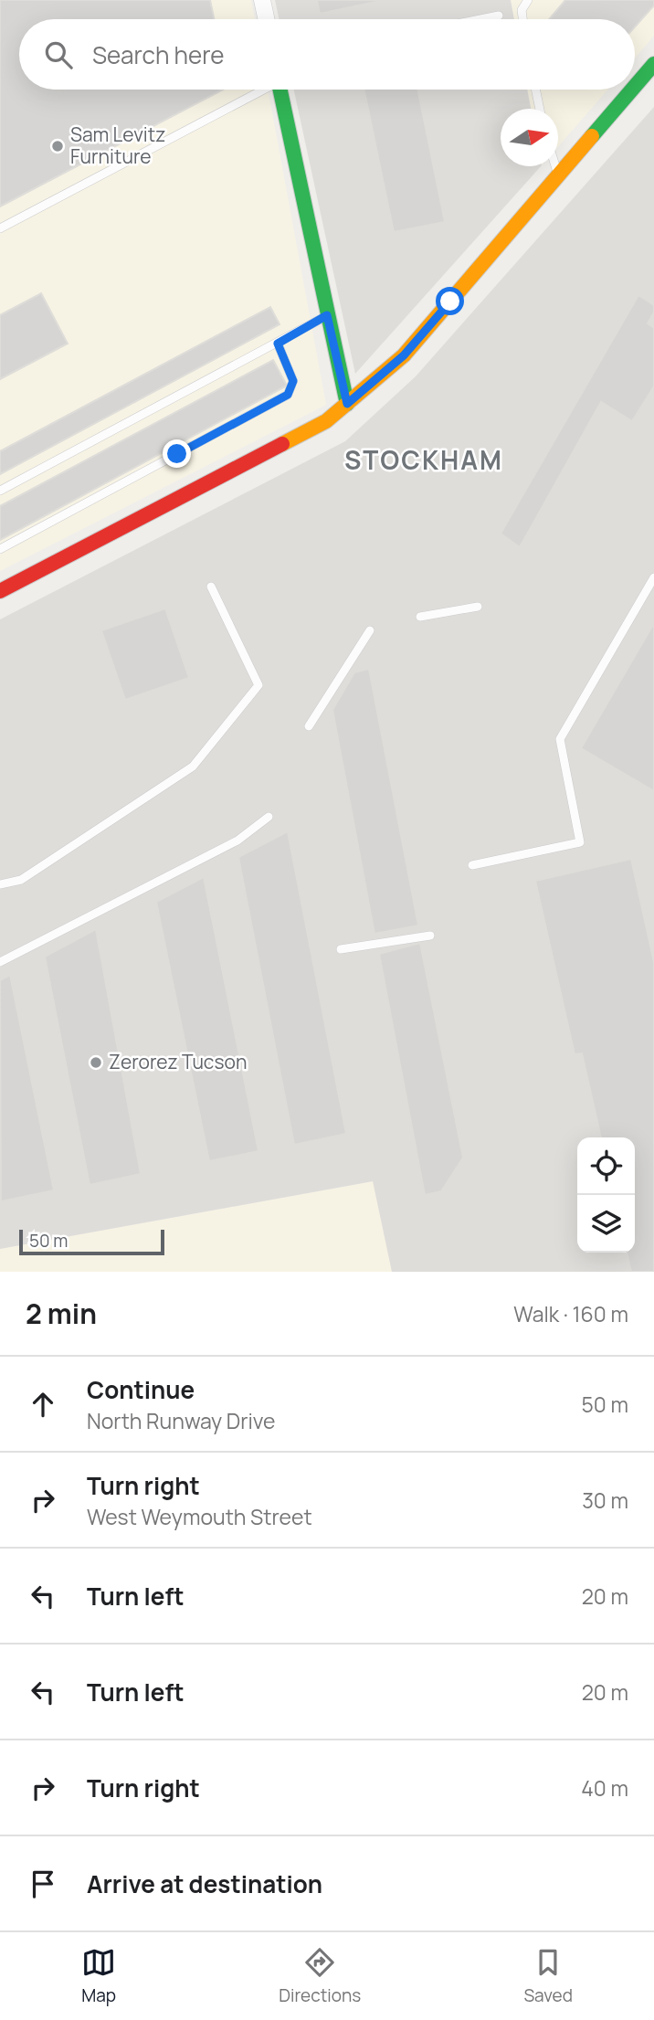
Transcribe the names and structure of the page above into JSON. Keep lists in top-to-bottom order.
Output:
{
  "districts": ["STOCKHAM"],
  "places": ["Sam Levitz Furniture", "Zerorez Tucson"],
  "scale_bar": "50 m",
  "north": "right",
  "page": {
    "search": "Search here",
    "scale": "50 m",
    "heading": ["2 min", "Walk · 160 m"],
    "list": [
      ["Continue", "North Runway Drive", "50 m"],
      ["Turn right", "West Weymouth Street", "30 m"],
      ["Turn left", "20 m"],
      ["Turn left", "20 m"],
      ["Turn right", "40 m"],
      "Arrive at destination"
    ],
    "nav": ["Map", "Directions", "Saved"]
  }
}
